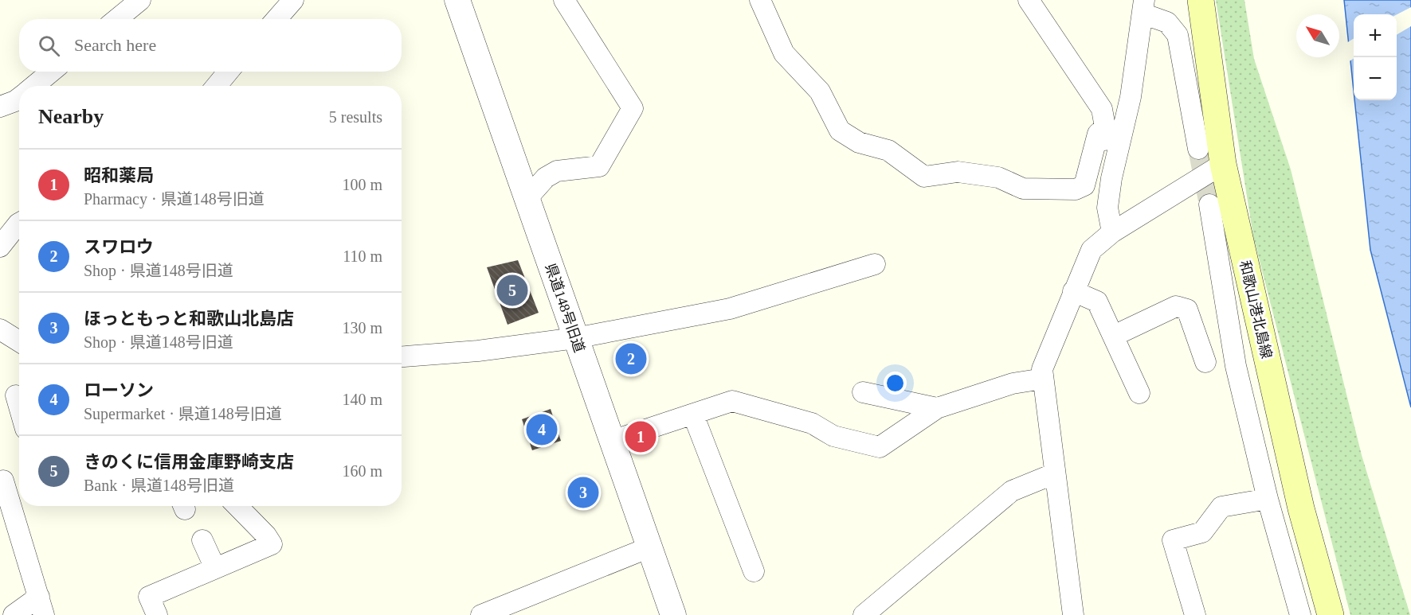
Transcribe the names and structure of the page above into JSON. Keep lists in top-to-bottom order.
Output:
{
  "streets": {
    "main road": ["和歌山港北島線"],
    "street": ["県道148号旧道"]
  },
  "north": "top left",
  "page": {
    "map_buttons": ["+", "−"],
    "search": "Search here",
    "heading": ["Nearby", "5 results"],
    "list": [
      {
        "mark": "1",
        "name": "昭和薬局",
        "note": "Pharmacy · 県道148号旧道",
        "value": "100 m"
      },
      {
        "mark": "2",
        "name": "スワロウ",
        "note": "Shop · 県道148号旧道",
        "value": "110 m"
      },
      {
        "mark": "3",
        "name": "ほっともっと和歌山北島店",
        "note": "Shop · 県道148号旧道",
        "value": "130 m"
      },
      {
        "mark": "4",
        "name": "ローソン",
        "note": "Supermarket · 県道148号旧道",
        "value": "140 m"
      },
      {
        "mark": "5",
        "name": "きのくに信用金庫野崎支店",
        "note": "Bank · 県道148号旧道",
        "value": "160 m"
      }
    ],
    "pins": [
      "5",
      "2",
      "4",
      "1",
      "3"
    ]
  }
}
